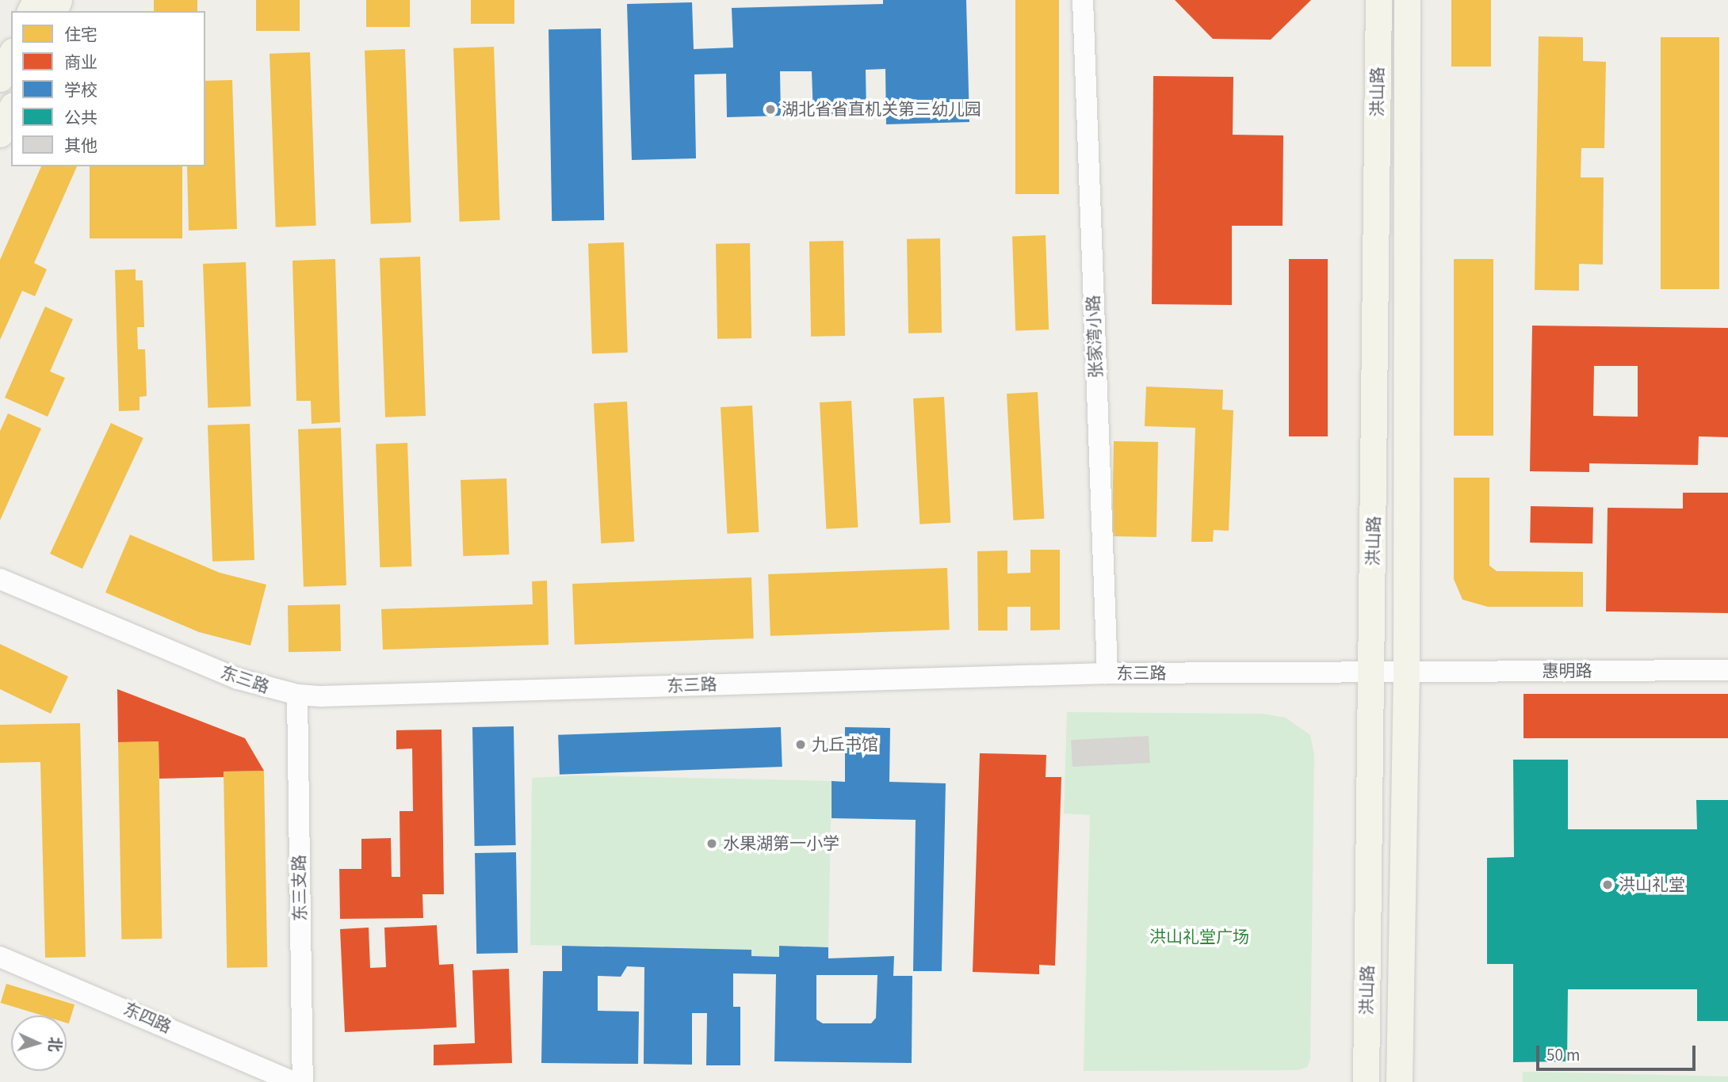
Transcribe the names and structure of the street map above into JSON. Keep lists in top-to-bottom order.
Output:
{
  "streets": {
    "main road": ["洪山路"],
    "street": [
      "张家湾小路",
      "惠明路",
      "东三路",
      "东三支路",
      "东四路"
    ]
  },
  "crossings": [
    ["洪山路", "惠明路"],
    ["洪山路", "东三路"],
    ["张家湾小路", "东三路"],
    ["惠明路", "东三路"],
    ["东三路", "东三支路"]
  ],
  "parks": ["洪山礼堂广场"],
  "places": [
    "湖北省省直机关第三幼儿园",
    "九丘书馆",
    "水果湖第一小学",
    "洪山礼堂"
  ],
  "legend": [
    "住宅",
    "商业",
    "学校",
    "公共",
    "其他"
  ],
  "scale_bar": "50 m",
  "north": "right"
}
